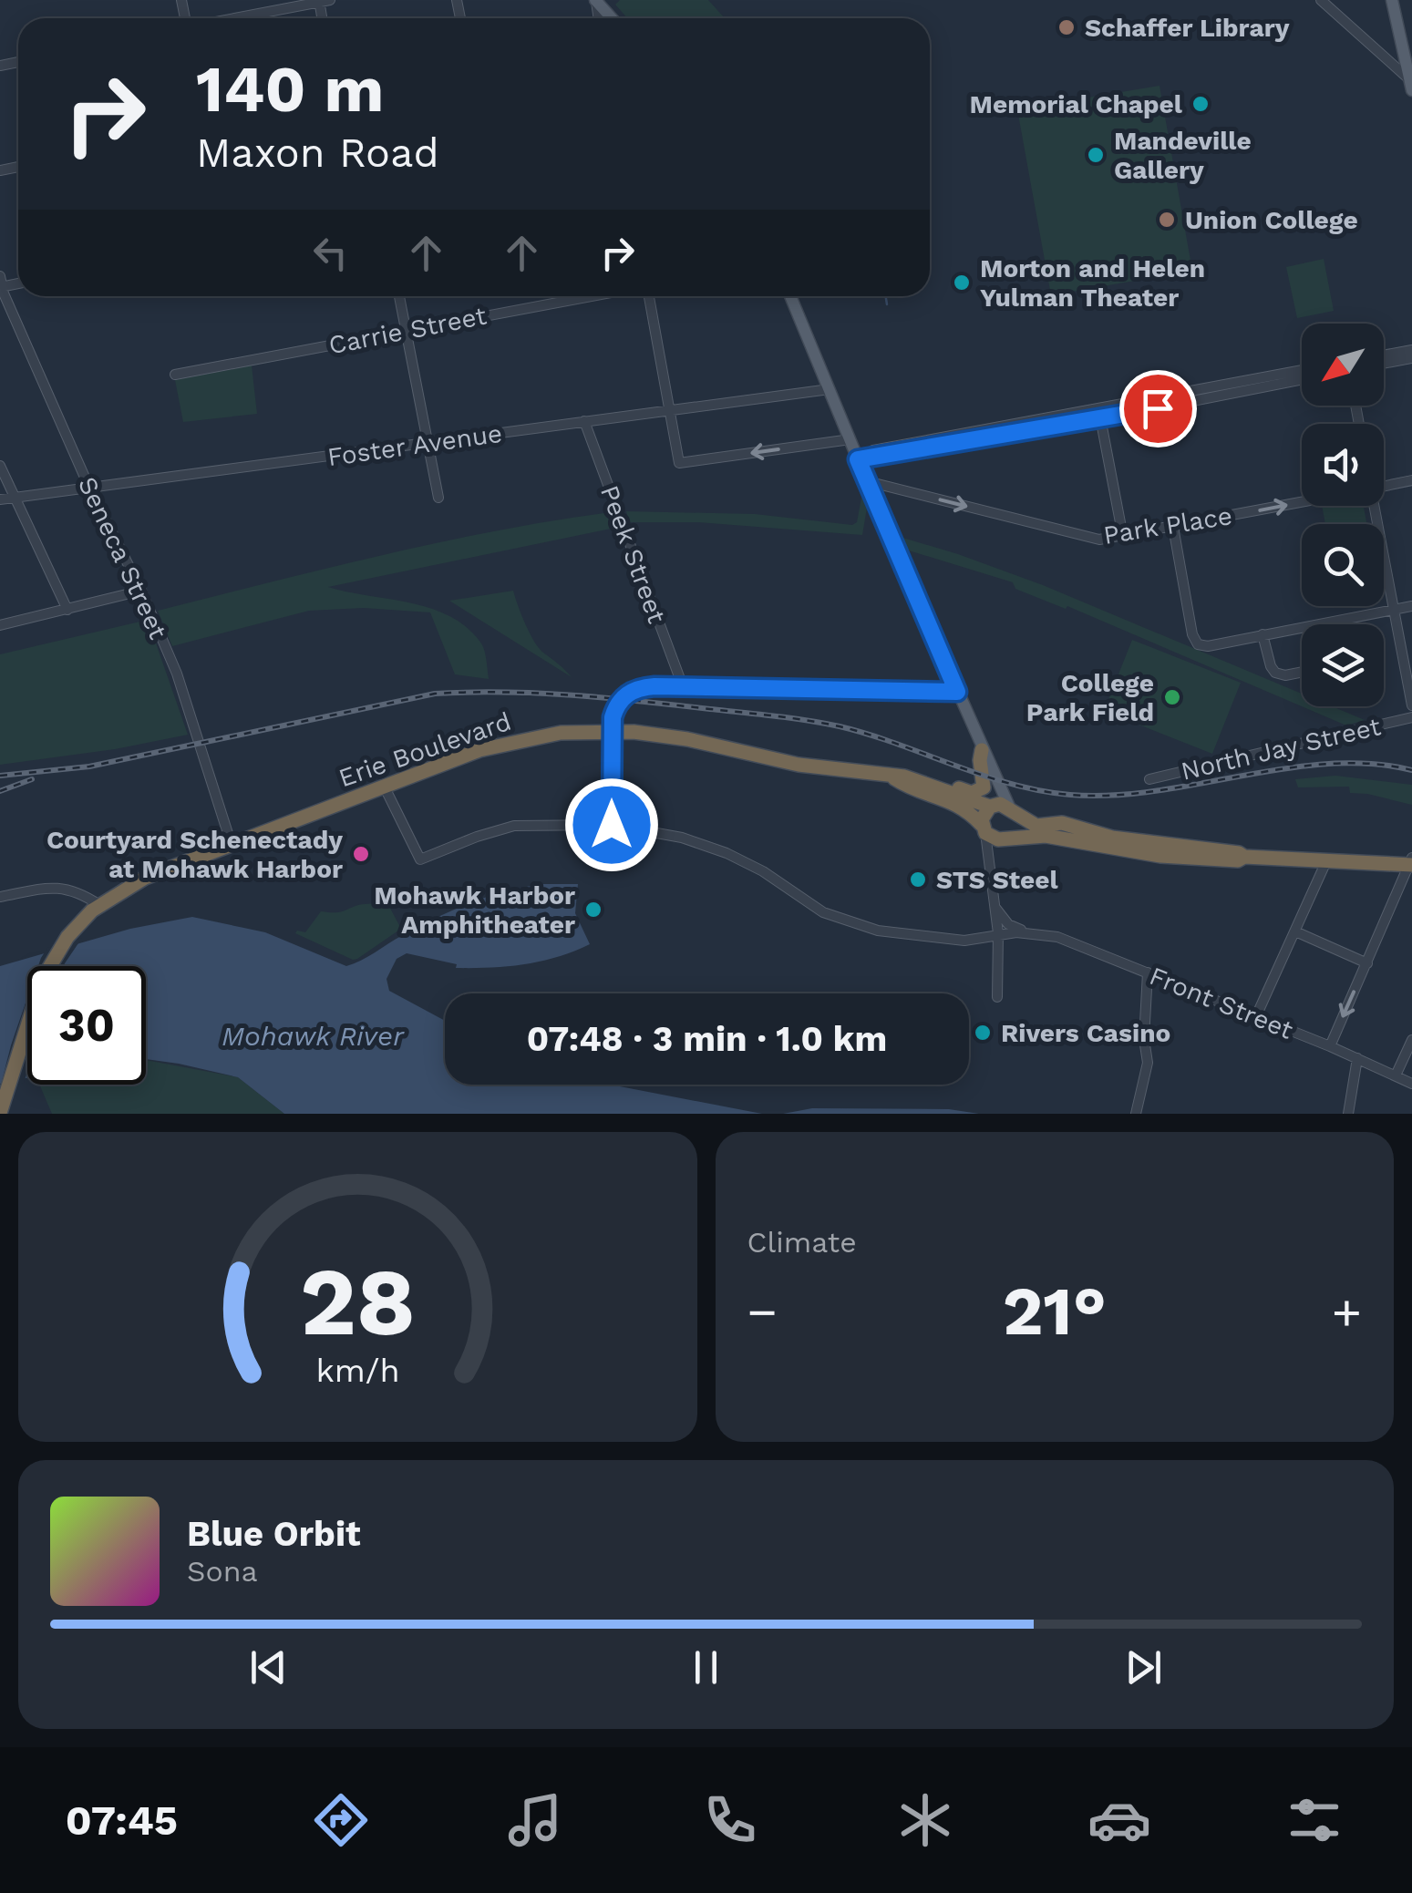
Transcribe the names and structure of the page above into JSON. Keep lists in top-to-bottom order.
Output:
{
  "streets": {
    "highway": ["Erie Boulevard"],
    "street": [
      "Carrie Street",
      "Foster Avenue",
      "Park Place",
      "Peek Street",
      "Seneca Street",
      "North Jay Street",
      "Front Street"
    ]
  },
  "crossings": [
    ["Foster Avenue", "Peek Street"],
    ["Foster Avenue", "Seneca Street"],
    ["Seneca Street", "Erie Boulevard"],
    ["Erie Boulevard", "Front Street"]
  ],
  "water": ["Mohawk River"],
  "places": [
    "Schaffer Library",
    "Memorial Chapel",
    "Mandeville Gallery",
    "Union College",
    "Morton and Helen Yulman Theater",
    "College Park Field",
    "Courtyard Schenectady at Mohawk Harbor",
    "STS Steel",
    "Mohawk Harbor Amphitheater",
    "Rivers Casino"
  ],
  "north": "bottom left",
  "page": {
    "turn": ["140 m", "Maxon Road"],
    "limit": "30",
    "trip": "07:48 · 3 min · 1.0 km",
    "tile": "Climate",
    "heat": ["−", "21°", "+"],
    "song": ["Blue Orbit", "Sona"],
    "tabs": "07:45",
    "gauge": ["28", "km/h"]
  }
}
